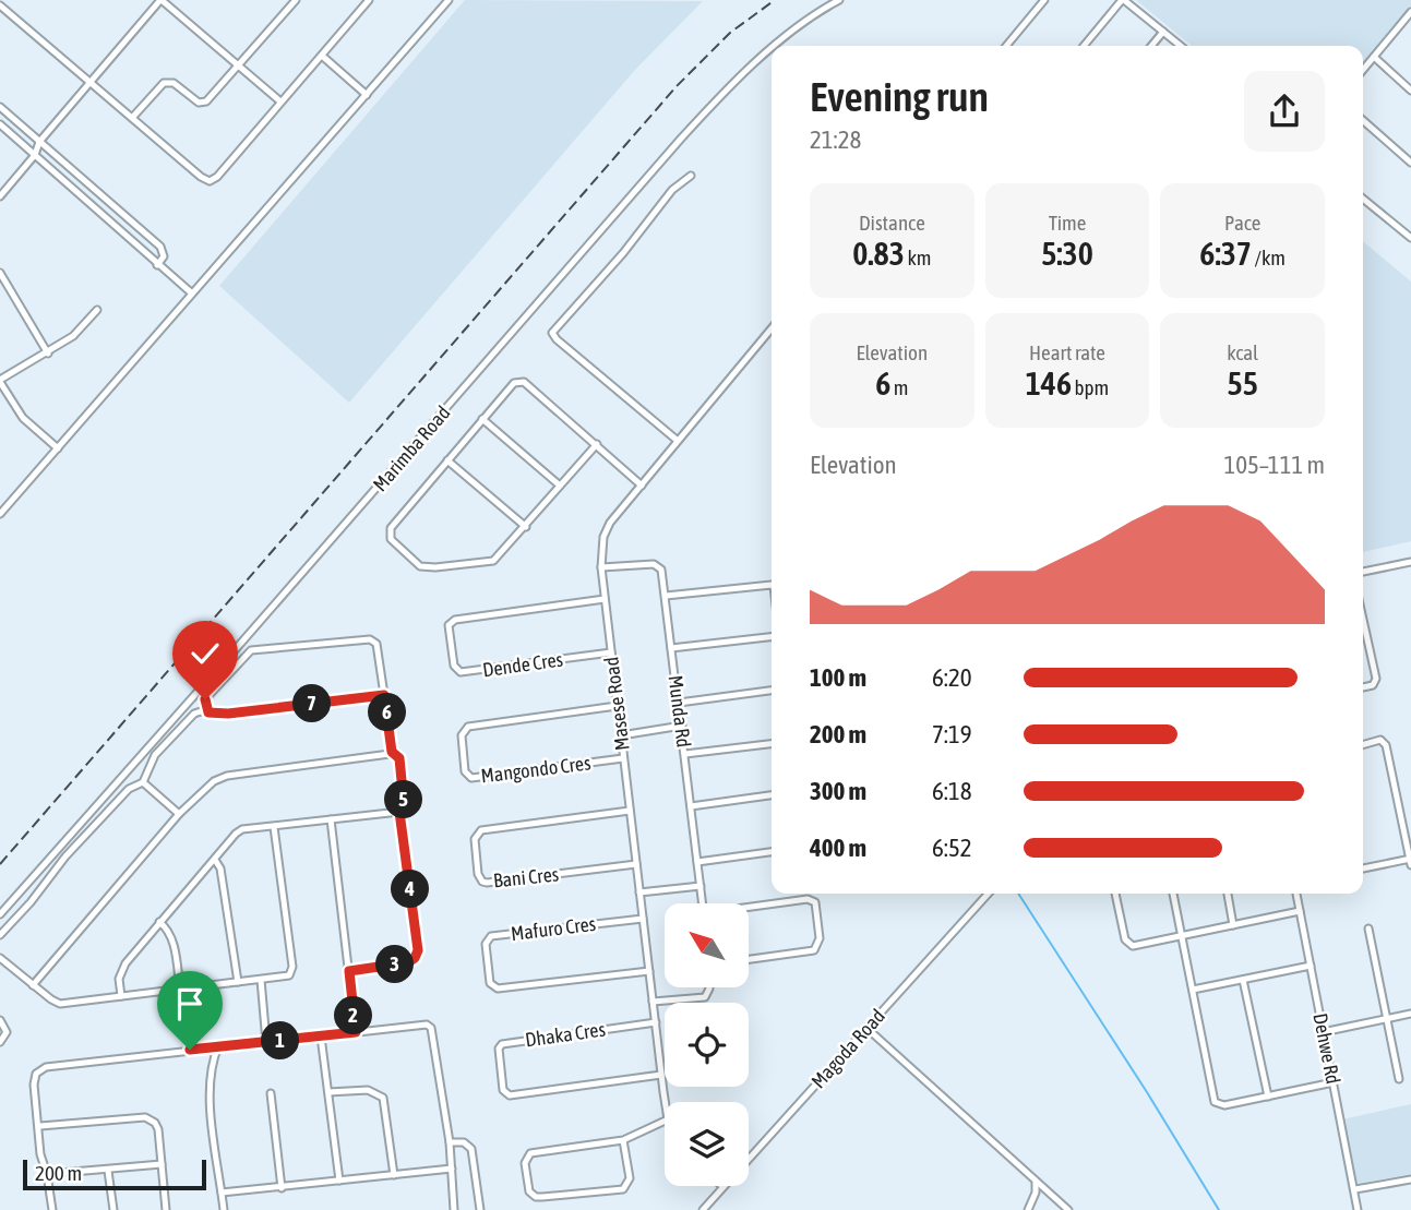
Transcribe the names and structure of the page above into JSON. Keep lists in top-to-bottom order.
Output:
{
  "streets": {
    "street": [
      "Marimba Road",
      "Dende Cres",
      "Masese Road",
      "Munda Rd",
      "Mangondo Cres",
      "Bani Cres",
      "Mafuro Cres",
      "Dhaka Cres",
      "Magoda Road",
      "Dehwe Rd"
    ]
  },
  "crossings": [
    ["Dende Cres", "Masese Road"],
    ["Masese Road", "Munda Rd"],
    ["Masese Road", "Mangondo Cres"],
    ["Masese Road", "Bani Cres"],
    ["Masese Road", "Mafuro Cres"],
    ["Masese Road", "Dhaka Cres"]
  ],
  "scale_bar": "200 m",
  "north": "top left",
  "page": {
    "heading": ["Evening run", "21:28"],
    "stats": [
      ["Distance", "0.83 km"],
      ["Time", "5:30"],
      ["Pace", "6:37 /km"],
      ["Elevation", "6 m"],
      ["Heart rate", "146 bpm"],
      ["kcal", "55"]
    ],
    "chart": ["Elevation", "105–111 m"],
    "list": [
      {
        "name": "100 m",
        "note": "6:20"
      },
      {
        "name": "200 m",
        "note": "7:19"
      },
      {
        "name": "300 m",
        "note": "6:18"
      },
      {
        "name": "400 m",
        "note": "6:52"
      }
    ],
    "pins": [
      "7",
      "6",
      "5",
      "4",
      "3",
      "2",
      "1"
    ],
    "scale": "200 m"
  }
}
